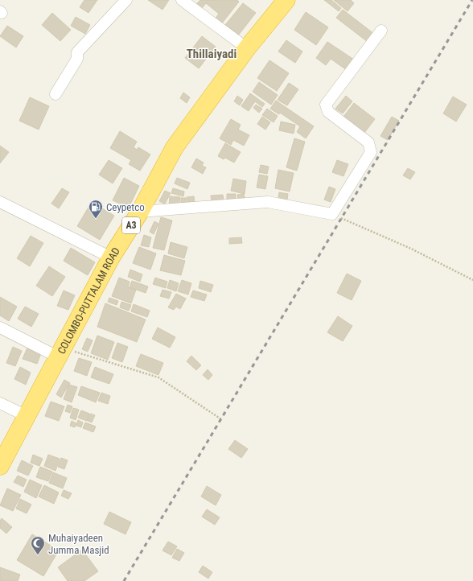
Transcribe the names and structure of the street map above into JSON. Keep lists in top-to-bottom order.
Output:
{
  "streets": {
    "highway": ["A3", "COLOMBO-PUTTALAM ROAD"]
  },
  "districts": ["Thillaiyadi"],
  "places": {
    "fuel station": ["Ceypetco"],
    "mosque": ["Muhaiyadeen Jumma Masjid"]
  }
}
